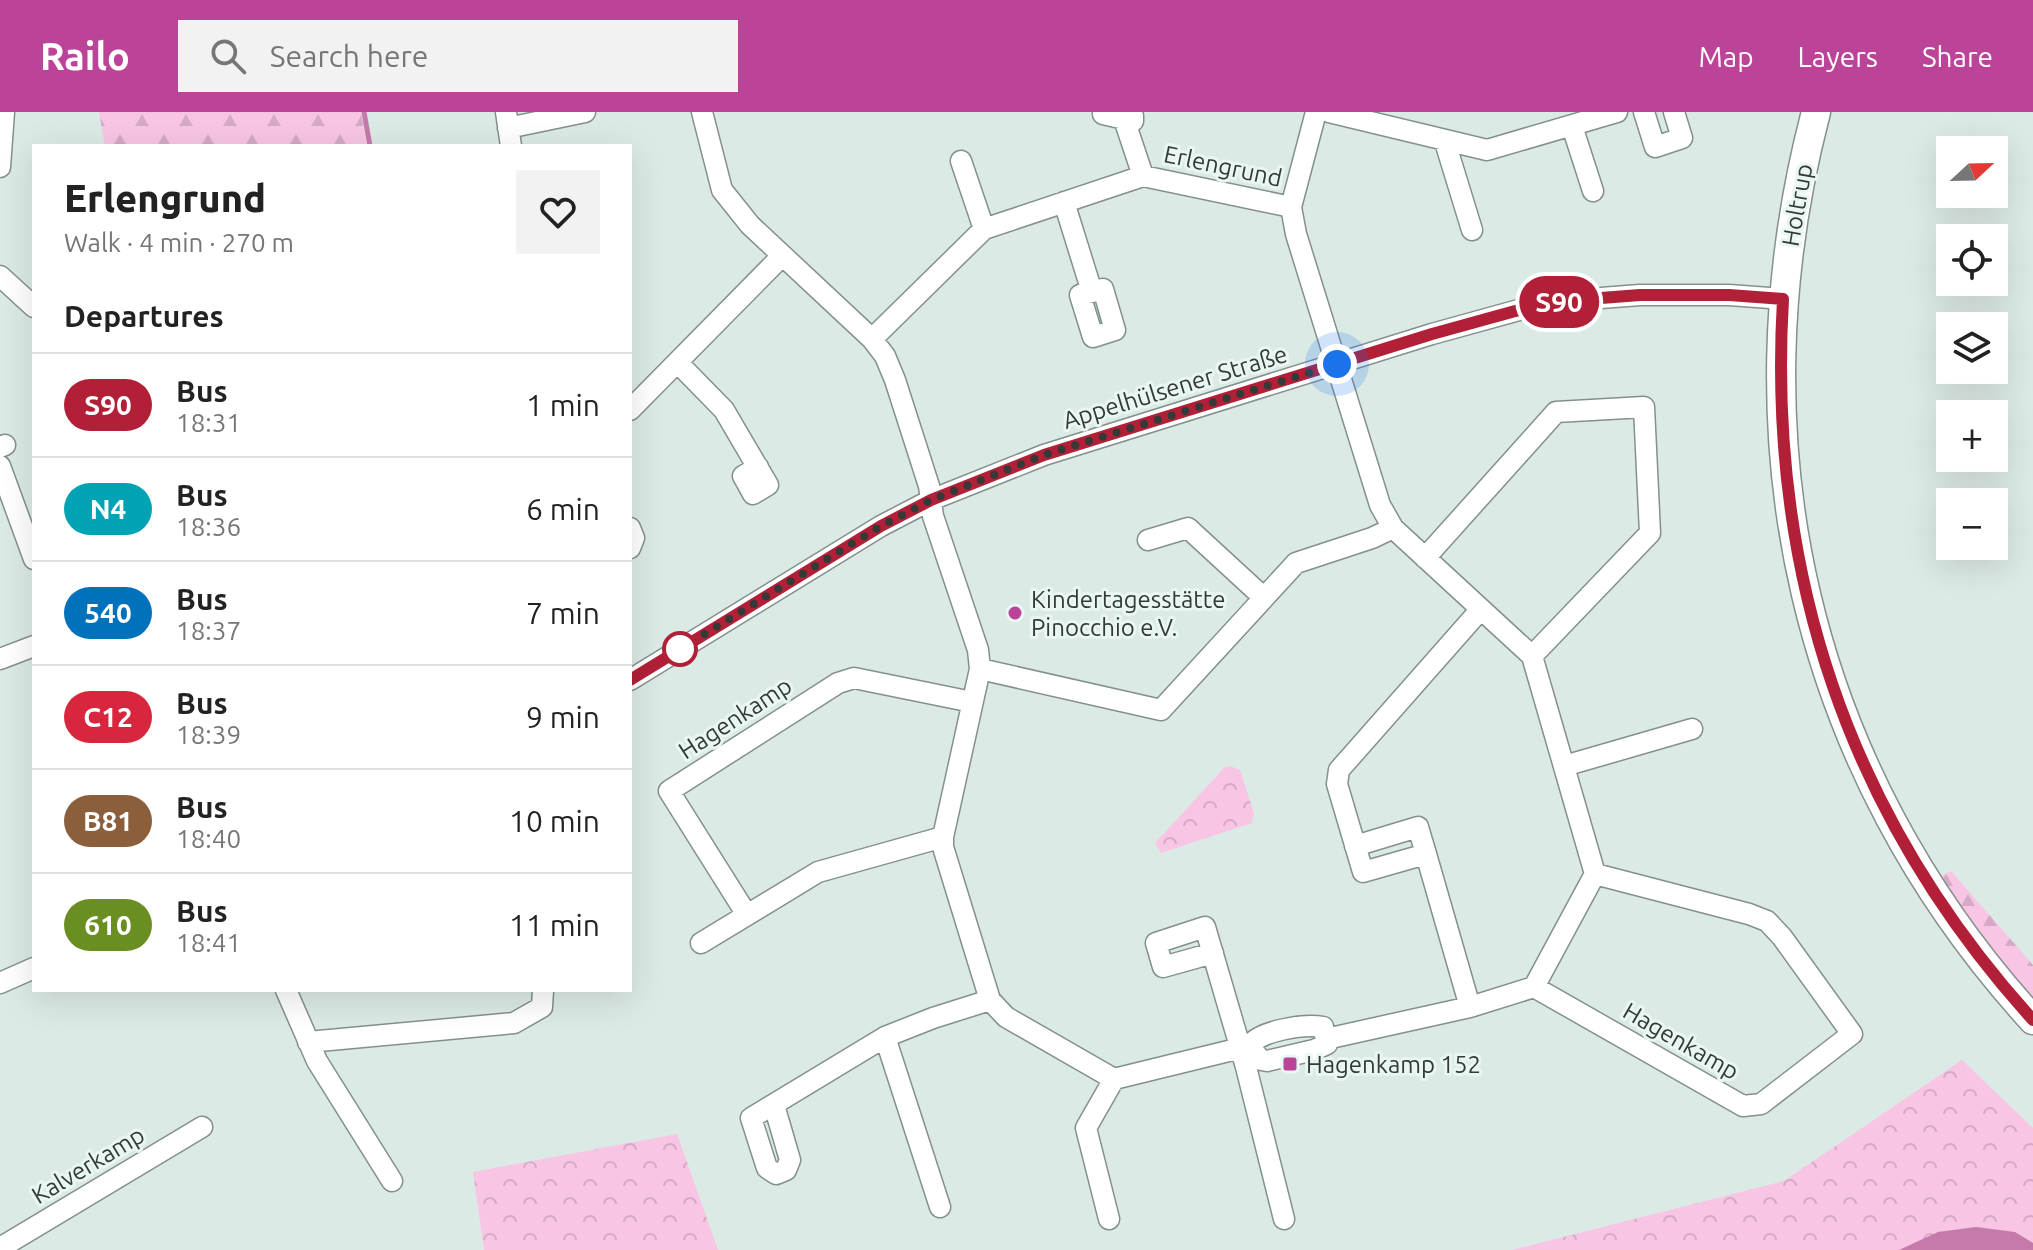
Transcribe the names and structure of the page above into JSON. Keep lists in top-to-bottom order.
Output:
{
  "streets": {
    "main road": ["Holtrup"],
    "street": [
      "Erlengrund",
      "Appelhülsener Straße",
      "Hagenkamp",
      "Kalverkamp"
    ]
  },
  "crossings": [
    ["Erlengrund", "Appelhülsener Straße"],
    ["Holtrup", "Appelhülsener Straße"]
  ],
  "places": {
    "other": ["Kindertagesstätte Pinocchio e.V."],
    "transit": ["Hagenkamp 152"]
  },
  "lines": ["bus line S90"],
  "north": "right",
  "page": {
    "header": "Railo",
    "search": "Search here",
    "nav": ["Map", "Layers", "Share"],
    "on_map": "S90",
    "map_buttons": ["+", "−"],
    "heading": [
      ["Erlengrund", "Walk · 4 min · 270 m"],
      "Departures"
    ],
    "list": [
      {
        "mark": "S90",
        "name": "Bus",
        "note": "18:31",
        "value": "1 min"
      },
      {
        "mark": "N4",
        "name": "Bus",
        "note": "18:36",
        "value": "6 min"
      },
      {
        "mark": "540",
        "name": "Bus",
        "note": "18:37",
        "value": "7 min"
      },
      {
        "mark": "C12",
        "name": "Bus",
        "note": "18:39",
        "value": "9 min"
      },
      {
        "mark": "B81",
        "name": "Bus",
        "note": "18:40",
        "value": "10 min"
      },
      {
        "mark": "610",
        "name": "Bus",
        "note": "18:41",
        "value": "11 min"
      }
    ]
  }
}
